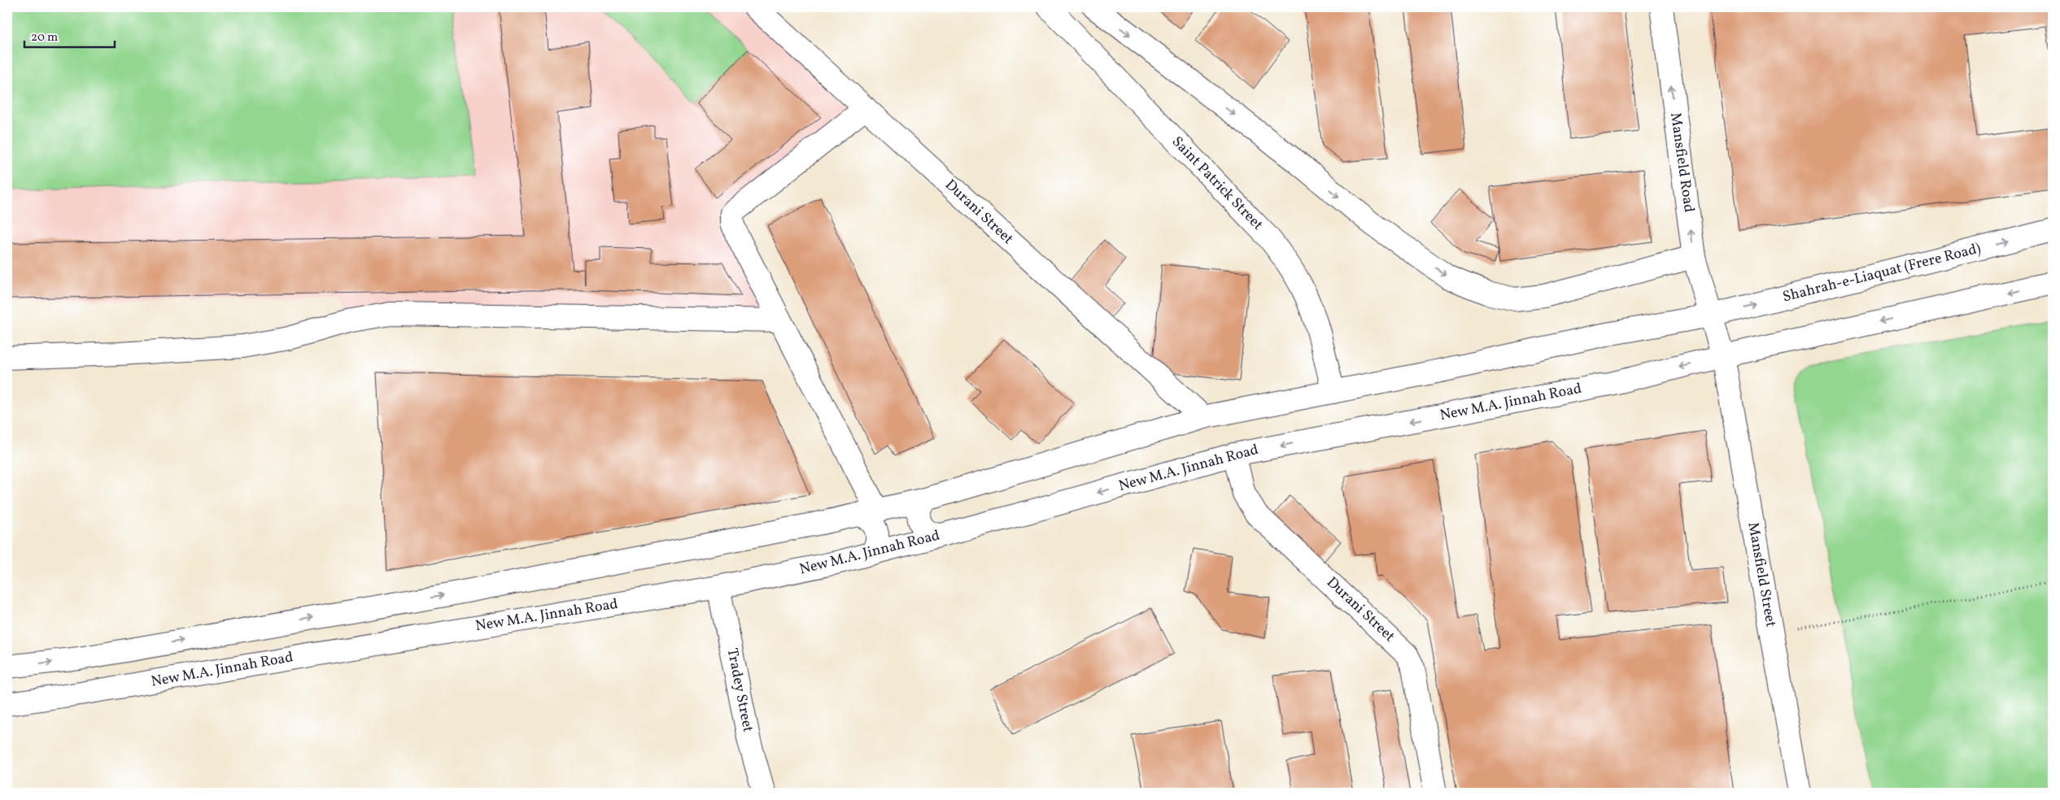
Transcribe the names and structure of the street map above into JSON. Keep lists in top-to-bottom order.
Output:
{
  "streets": {
    "main road": [
      "Mansfield Road",
      "Saint Patrick Street",
      "Durani Street",
      "Shahrah-e-Liaquat (Frere Road)",
      "New M.A. Jinnah Road",
      "Mansfield Street",
      "Tradey Street"
    ]
  },
  "crossings": [
    ["Mansfield Road", "Shahrah-e-Liaquat (Frere Road)"],
    ["Mansfield Road", "Mansfield Street"],
    ["Durani Street", "New M.A. Jinnah Road"],
    ["Shahrah-e-Liaquat (Frere Road)", "Mansfield Street"],
    ["New M.A. Jinnah Road", "Mansfield Street"],
    ["New M.A. Jinnah Road", "Tradey Street"]
  ],
  "one_way": ["Mansfield Road"],
  "scale_bar": "20 m"
}
